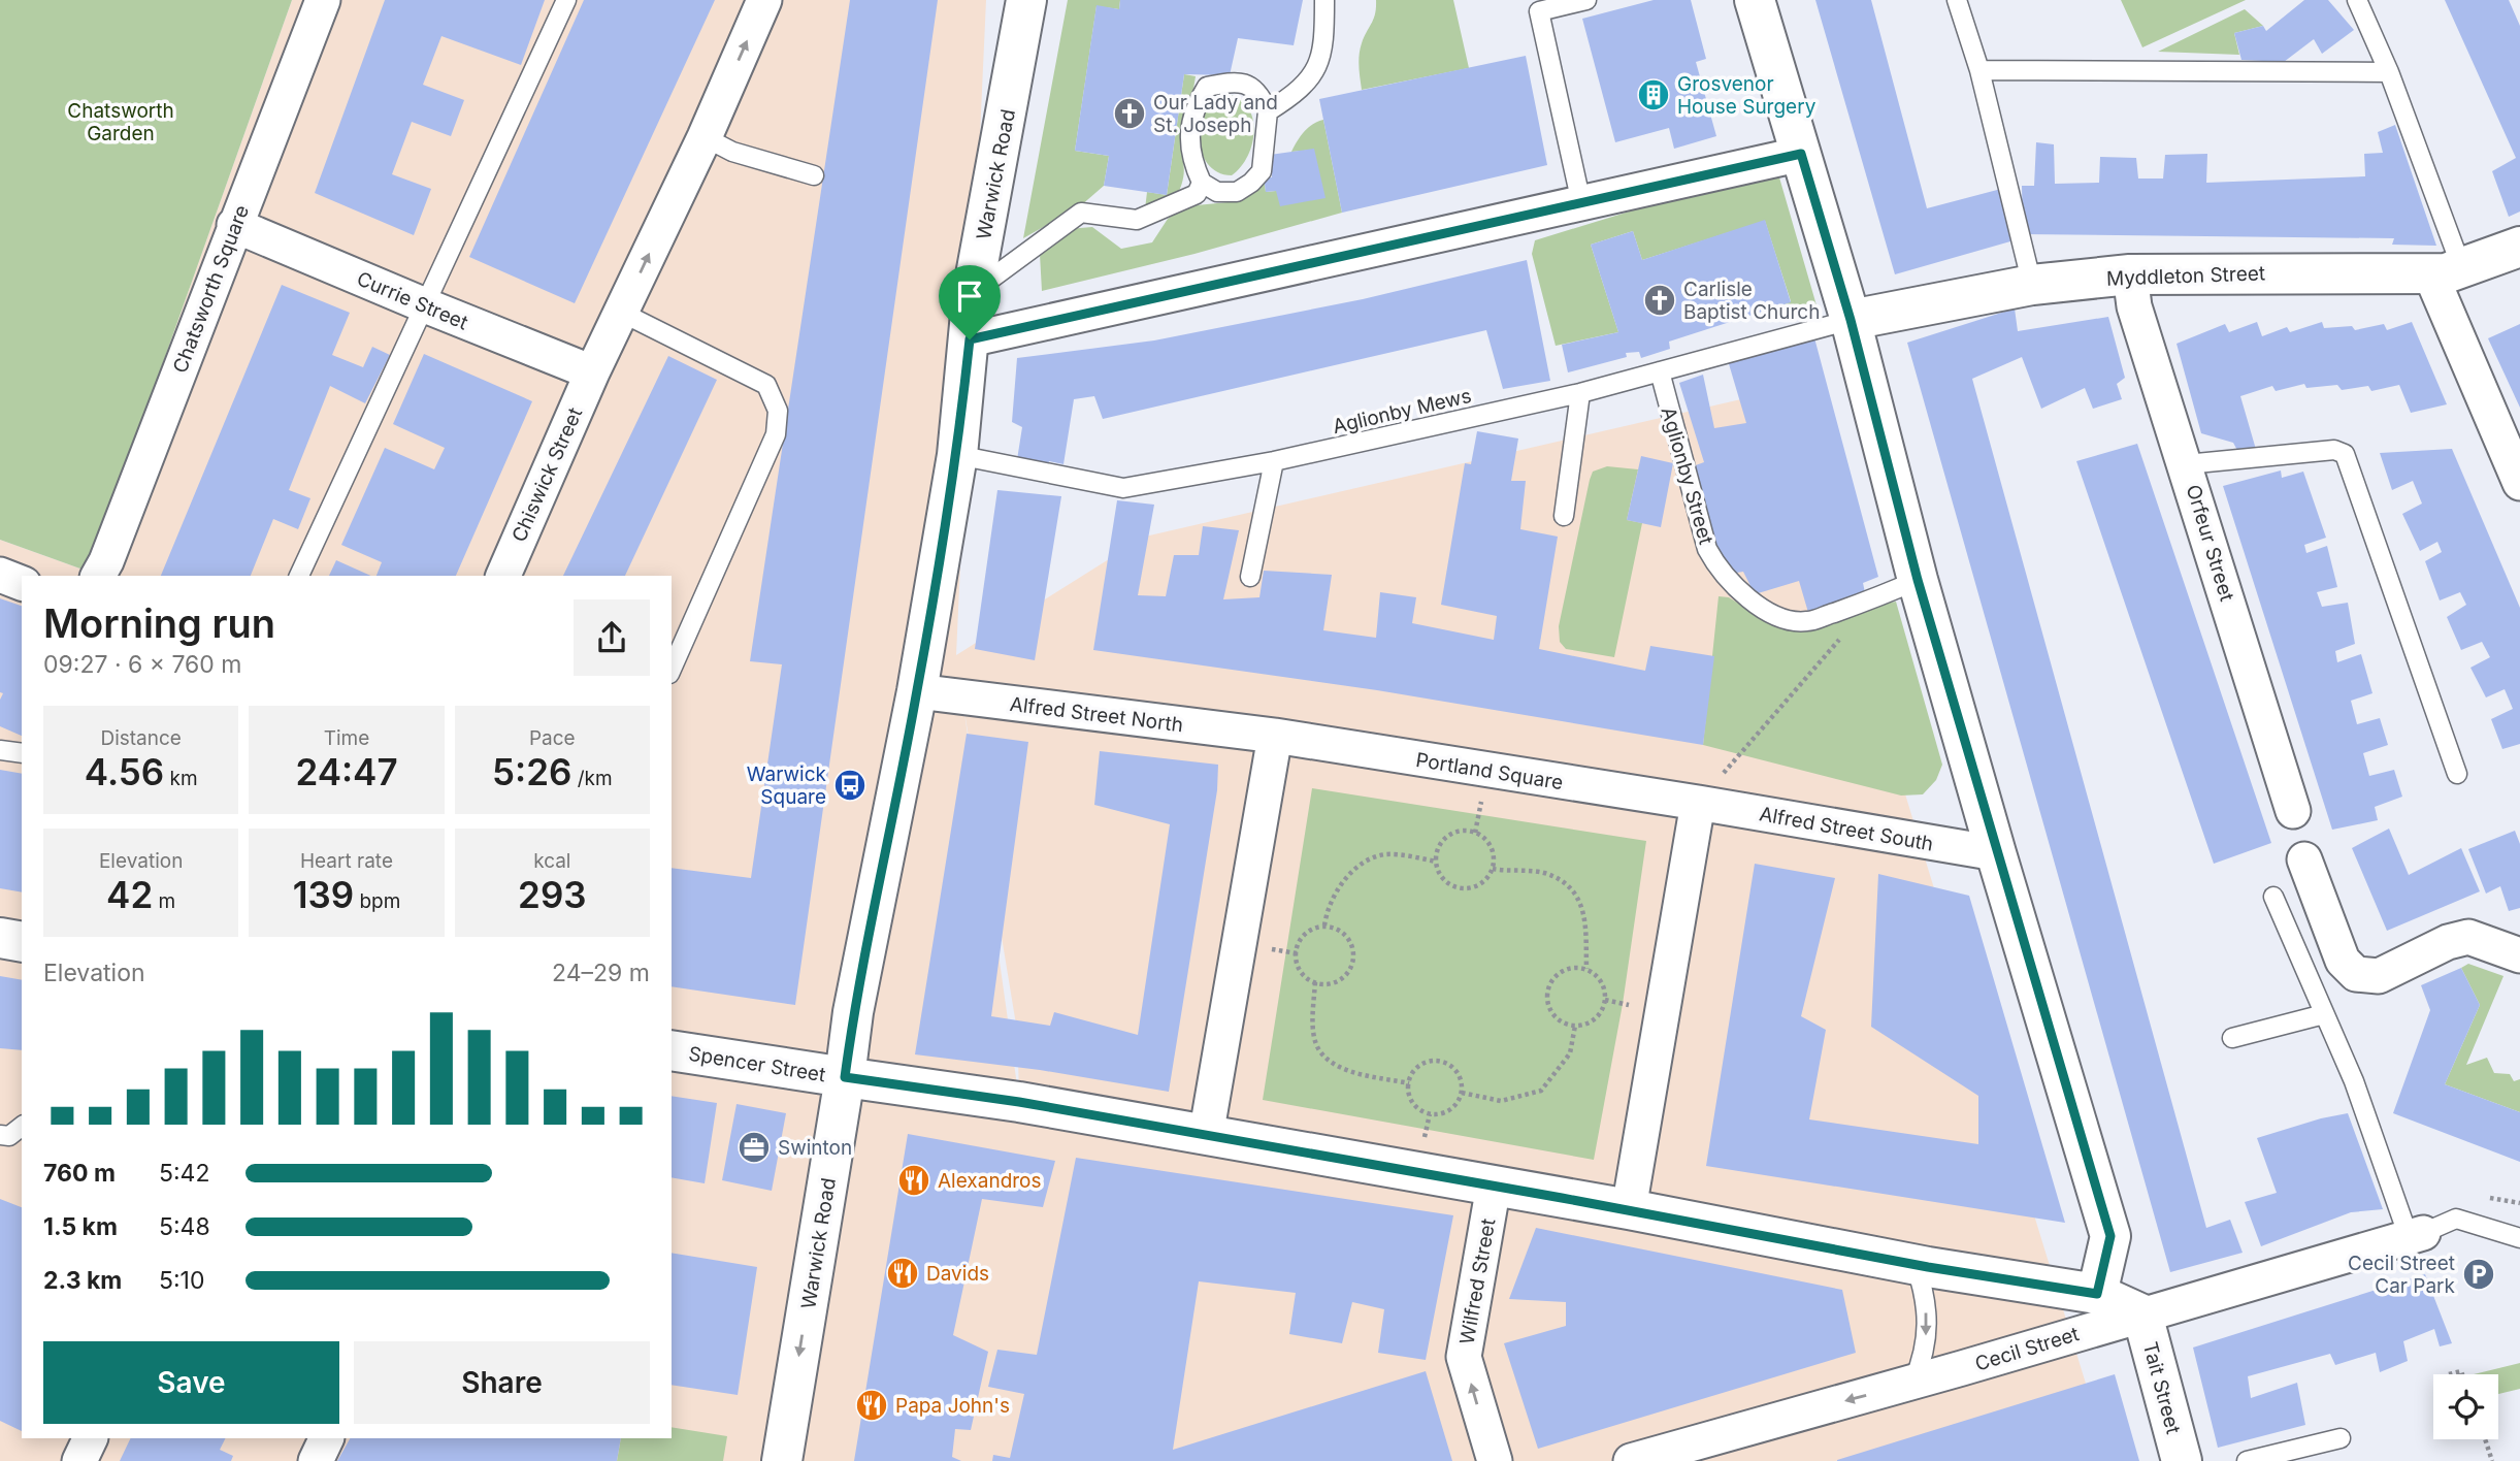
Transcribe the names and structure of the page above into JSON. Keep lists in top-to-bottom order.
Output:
{
  "streets": {
    "street": [
      "Warwick Road",
      "Myddleton Street",
      "Chatsworth Square",
      "Currie Street",
      "Chiswick Street",
      "Orfeur Street",
      "Alfred Street North",
      "Portland Square",
      "Alfred Street South",
      "Spencer Street",
      "Wilfred Street",
      "Cecil Street",
      "Tait Street"
    ],
    "lane": ["Aglionby Mews", "Aglionby Street"]
  },
  "crossings": [
    ["Warwick Road", "Aglionby Mews"],
    ["Warwick Road", "Alfred Street North"],
    ["Warwick Road", "Spencer Street"],
    ["Myddleton Street", "Aglionby Mews"],
    ["Myddleton Street", "Orfeur Street"],
    ["Chatsworth Square", "Currie Street"],
    ["Currie Street", "Chiswick Street"],
    ["Aglionby Mews", "Aglionby Street"],
    ["Alfred Street North", "Portland Square"],
    ["Portland Square", "Alfred Street South"],
    ["Spencer Street", "Wilfred Street"],
    ["Spencer Street", "Cecil Street"],
    ["Spencer Street", "Tait Street"],
    ["Cecil Street", "Tait Street"]
  ],
  "one_way": ["Chiswick Street", "Wilfred Street", "Cecil Street"],
  "parks": ["Chatsworth Garden"],
  "places": {
    "building": ["Grosvenor House Surgery"],
    "church": ["Our Lady and St. Joseph", "Carlisle Baptist Church"],
    "bus stop": ["Warwick Square"],
    "office": ["Swinton"],
    "restaurant": ["Alexandros", "Davids", "Papa John's"],
    "parking": ["Cecil Street Car Park"]
  },
  "page": {
    "heading": ["Morning run", "09:27 · 6 × 760 m"],
    "stats": [
      ["Distance", "4.56 km"],
      ["Time", "24:47"],
      ["Pace", "5:26 /km"],
      ["Elevation", "42 m"],
      ["Heart rate", "139 bpm"],
      ["kcal", "293"]
    ],
    "chart": ["Elevation", "24–29 m"],
    "list": [
      {
        "name": "760 m",
        "note": "5:42"
      },
      {
        "name": "1.5 km",
        "note": "5:48"
      },
      {
        "name": "2.3 km",
        "note": "5:10"
      }
    ],
    "buttons": ["Save", "Share"]
  }
}
